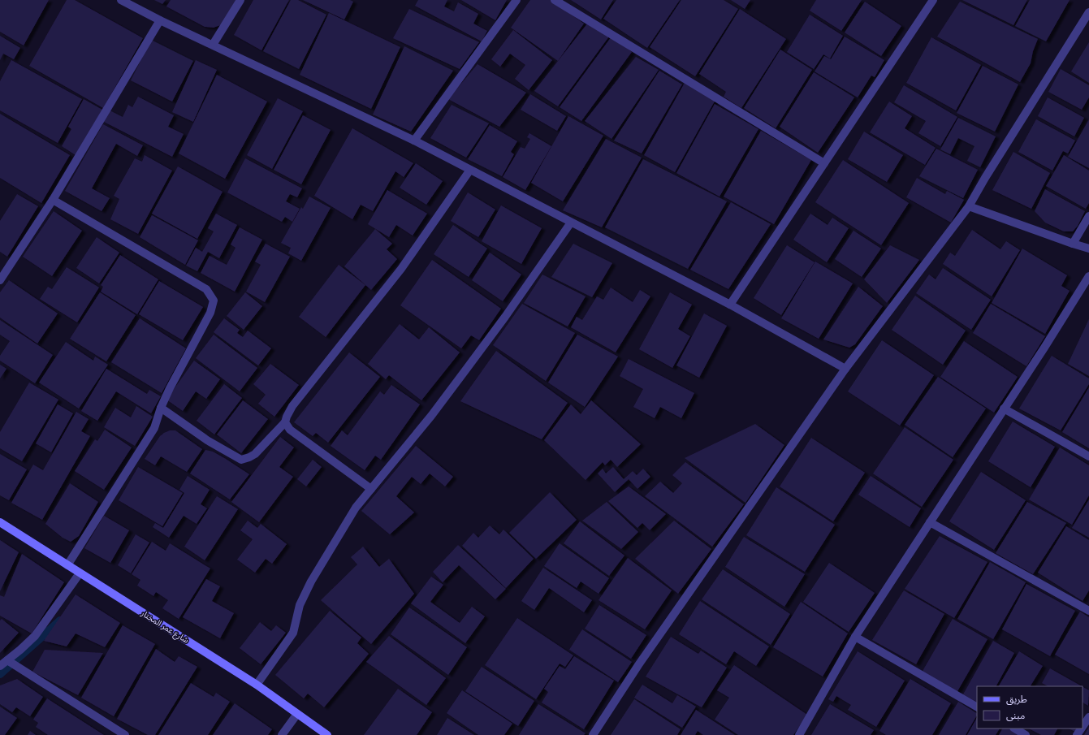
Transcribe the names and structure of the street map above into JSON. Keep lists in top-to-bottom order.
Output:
{
  "streets": {
    "street": ["شارع عمر المختار"]
  },
  "legend": ["طريق", "مبنى"]
}
